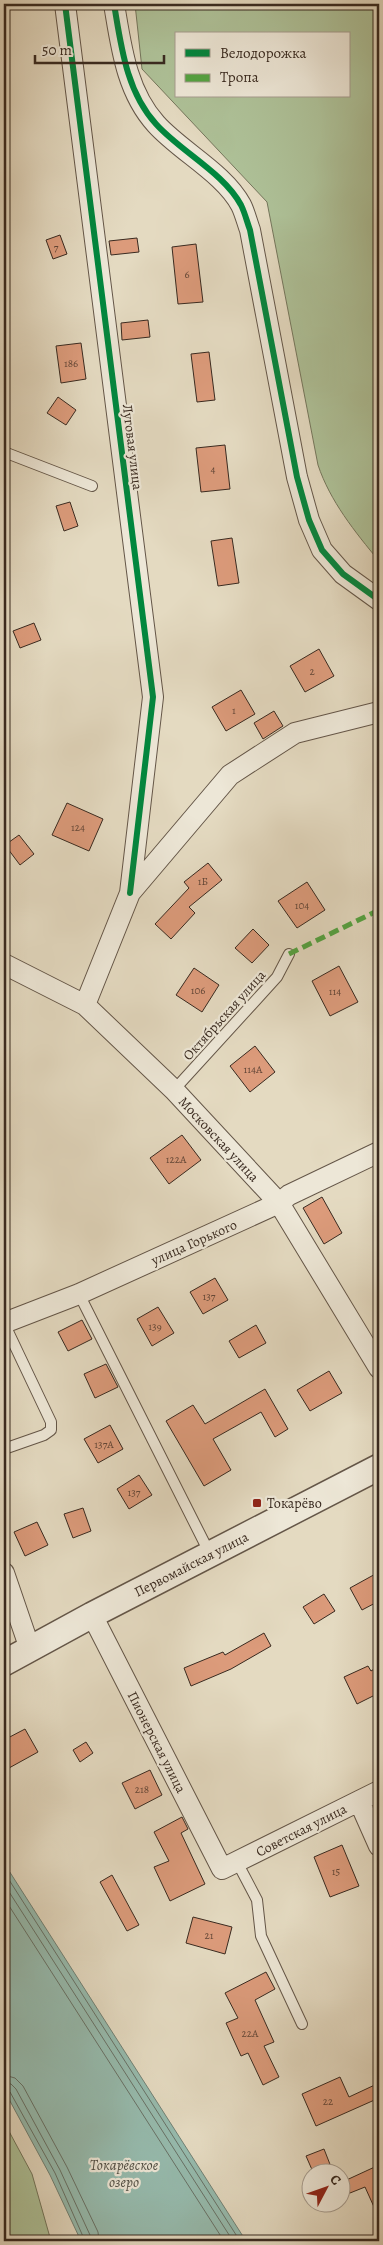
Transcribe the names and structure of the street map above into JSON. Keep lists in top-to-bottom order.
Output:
{
  "streets": {
    "street": [
      "Луговая улица",
      "Московская улица",
      "улица Горького",
      "Первомайская улица",
      "Пионерская улица",
      "Советская улица"
    ],
    "lane": ["Октябрьская улица"]
  },
  "crossings": [
    ["Октябрьская улица", "Московская улица"],
    ["Московская улица", "улица Горького"],
    ["Первомайская улица", "Пионерская улица"],
    ["Пионерская улица", "Советская улица"]
  ],
  "water": ["Токарёвское озеро"],
  "places": {
    "transit": ["Токарёво"]
  },
  "house_numbers": [
    "7",
    "6",
    "186",
    "4",
    "2",
    "1",
    "124",
    "1Б",
    "104",
    "106",
    "114",
    "114А",
    "122А",
    "137",
    "139",
    "137А",
    "137",
    "218",
    "15",
    "21",
    "22А",
    "22"
  ],
  "legend": ["Велодорожка", "Тропа"],
  "scale_bar": "50 m",
  "north": "top right"
}
